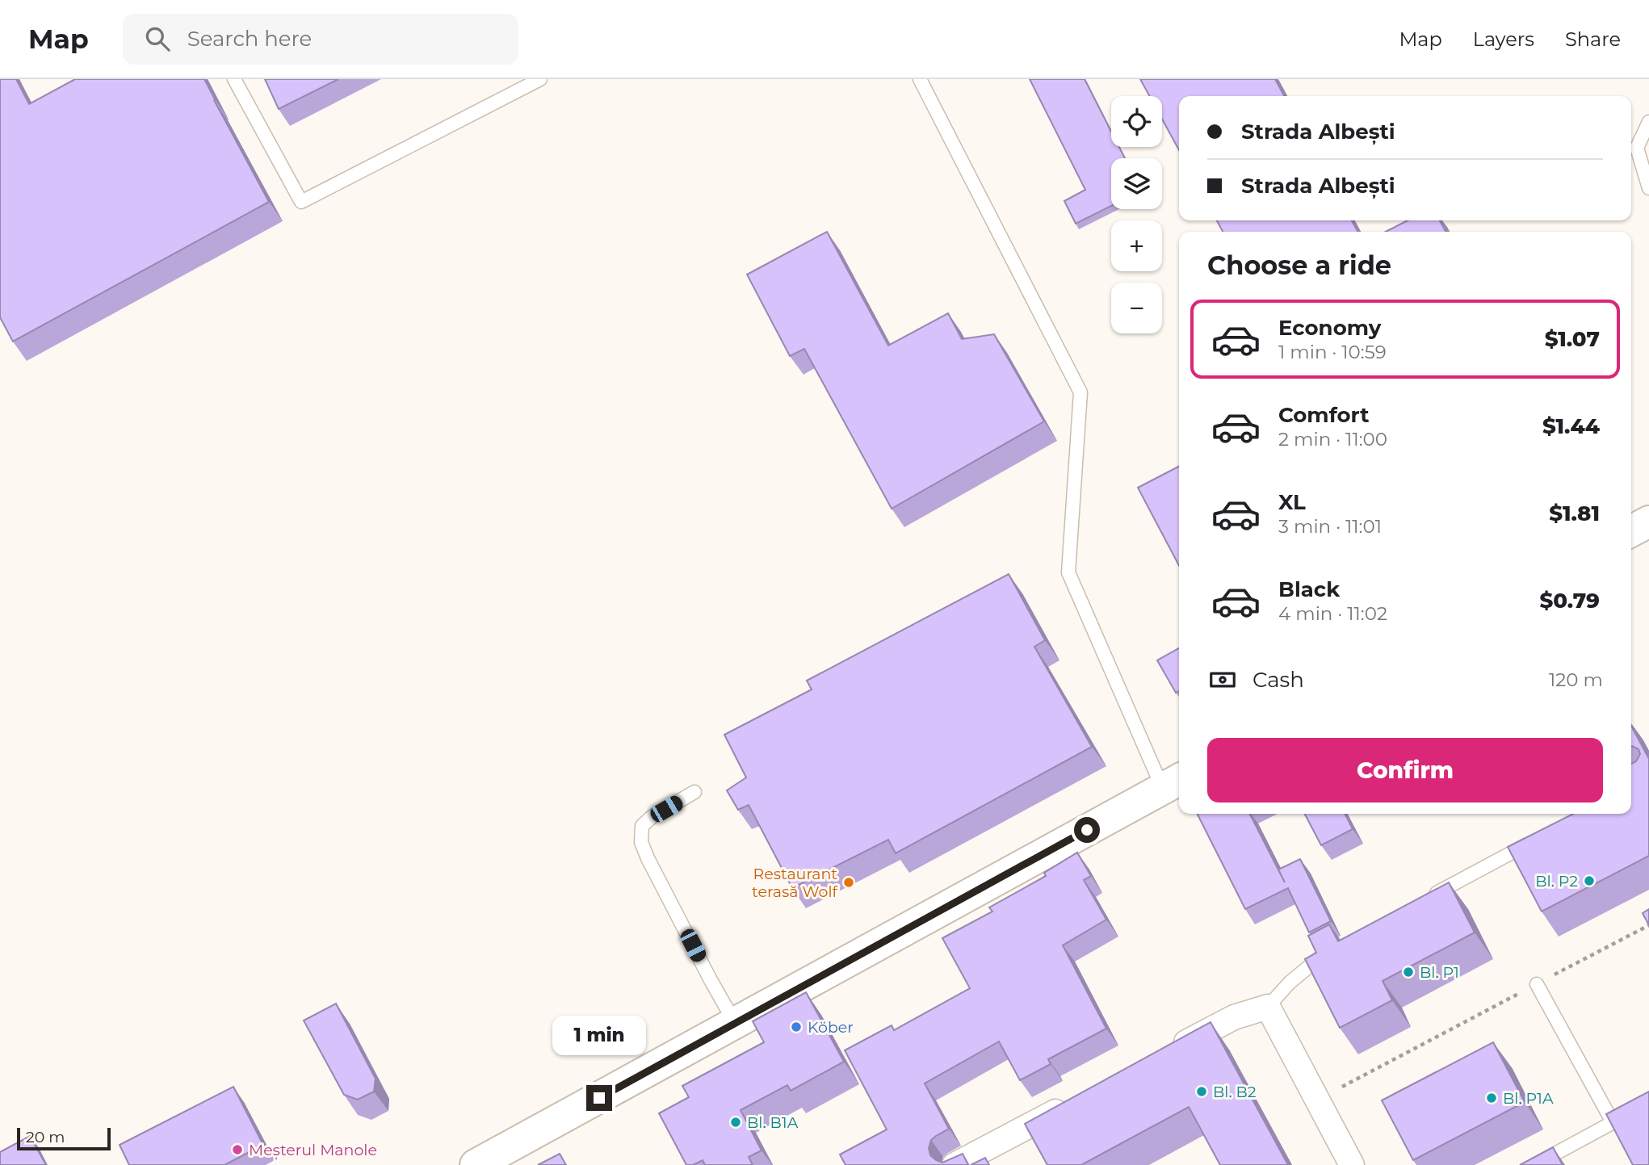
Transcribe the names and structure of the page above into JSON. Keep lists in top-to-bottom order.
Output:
{
  "places": [
    "Bl. P2",
    "Restaurant terasă Wolf",
    "Bl. P1",
    "Köber",
    "Bl. B2",
    "Bl. P1A",
    "Bl. B1A",
    "Meșterul Manole"
  ],
  "scale_bar": "20 m",
  "page": {
    "header": "Map",
    "search": "Search here",
    "nav": ["Map", "Layers", "Share"],
    "map_buttons": ["+", "−"],
    "banner": ["Strada Albești", "Strada Albești"],
    "heading": "Choose a ride",
    "list": [
      {
        "name": "Economy",
        "note": "1 min · 10:59",
        "value": "$1.07"
      },
      {
        "name": "Comfort",
        "note": "2 min · 11:00",
        "value": "$1.44"
      },
      {
        "name": "XL",
        "note": "3 min · 11:01",
        "value": "$1.81"
      },
      {
        "name": "Black",
        "note": "4 min · 11:02",
        "value": "$0.79"
      }
    ],
    "pay": ["Cash", "120 m"],
    "buttons": "Confirm",
    "bubble": "1 min",
    "scale": "20 m"
  }
}
